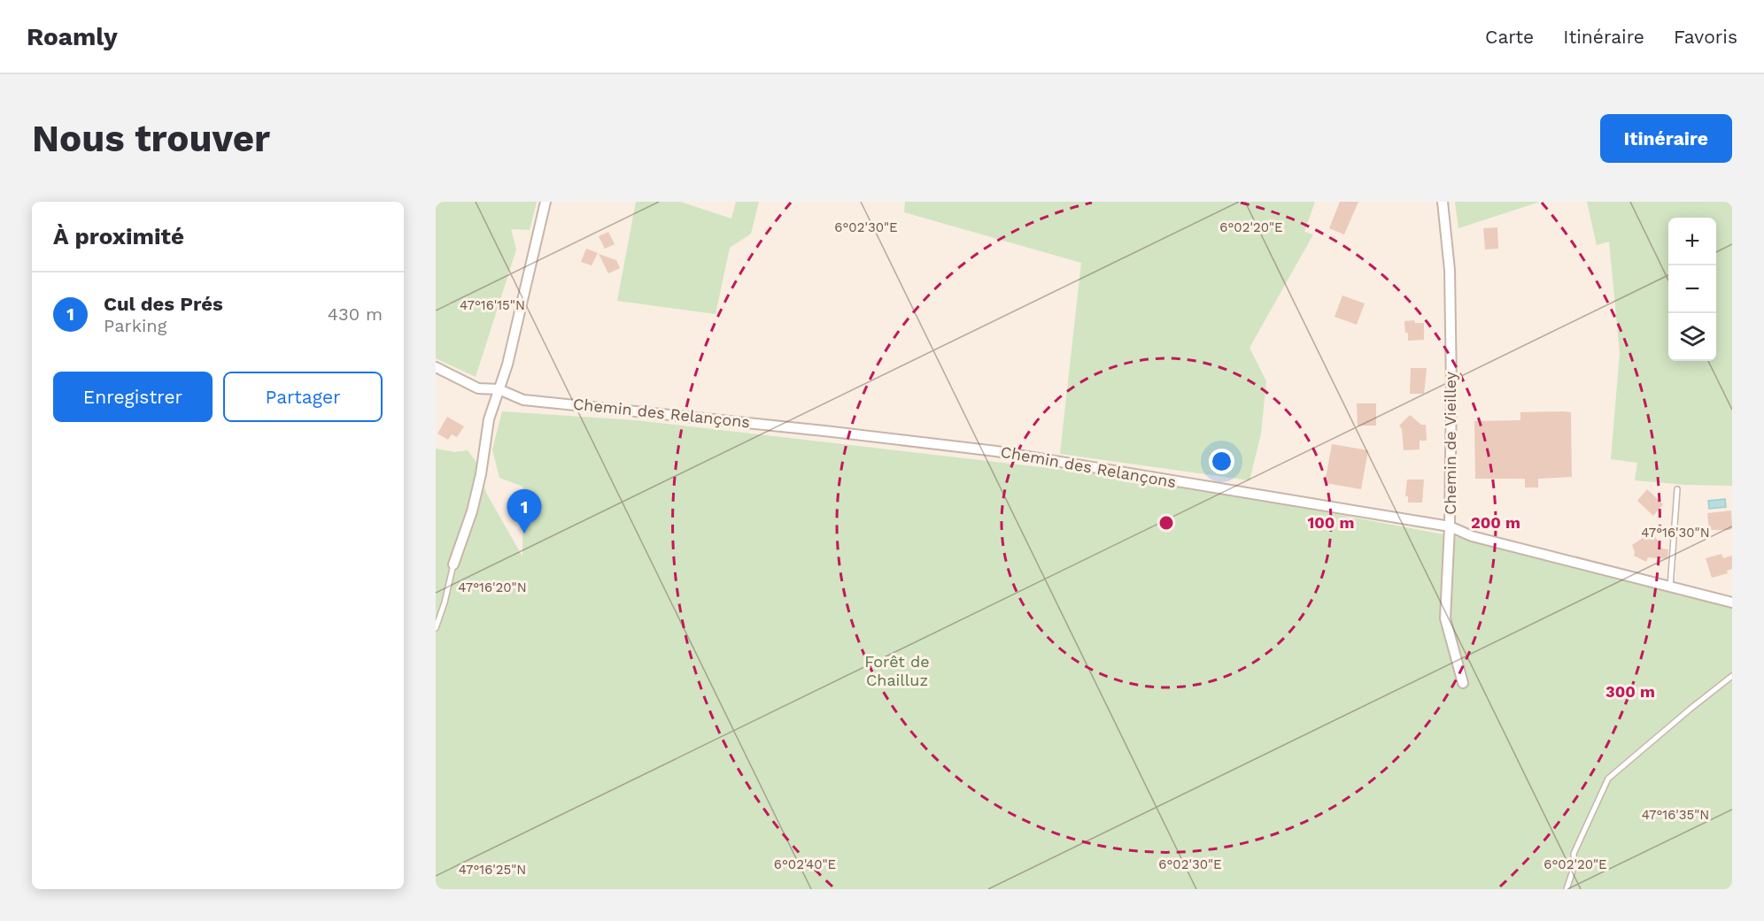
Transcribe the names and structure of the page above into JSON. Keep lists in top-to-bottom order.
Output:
{
  "streets": {
    "street": ["Chemin des Relançons", "Chemin de Vieilley"]
  },
  "crossings": [
    ["Chemin des Relançons", "Chemin de Vieilley"]
  ],
  "parks": ["Forêt de Chailluz"],
  "page": {
    "header": "Roamly",
    "nav": ["Carte", "Itinéraire", "Favoris"],
    "buttons": [
      "Itinéraire",
      ["Enregistrer", "Partager"]
    ],
    "title": "Nous trouver",
    "heading": "À proximité",
    "map_buttons": ["+", "−"],
    "list": [
      {
        "mark": "1",
        "name": "Cul des Prés",
        "note": "Parking",
        "value": "430 m"
      }
    ],
    "pins": "1"
  },
  "coordinates": [
    "6°02'30\"E",
    "6°02'20\"E",
    "47°16'15\"N",
    "47°16'30\"N",
    "47°16'20\"N",
    "47°16'35\"N",
    "6°02'40\"E",
    "47°16'25\"N"
  ],
  "rings": ["100 m", "200 m", "300 m"]
}
